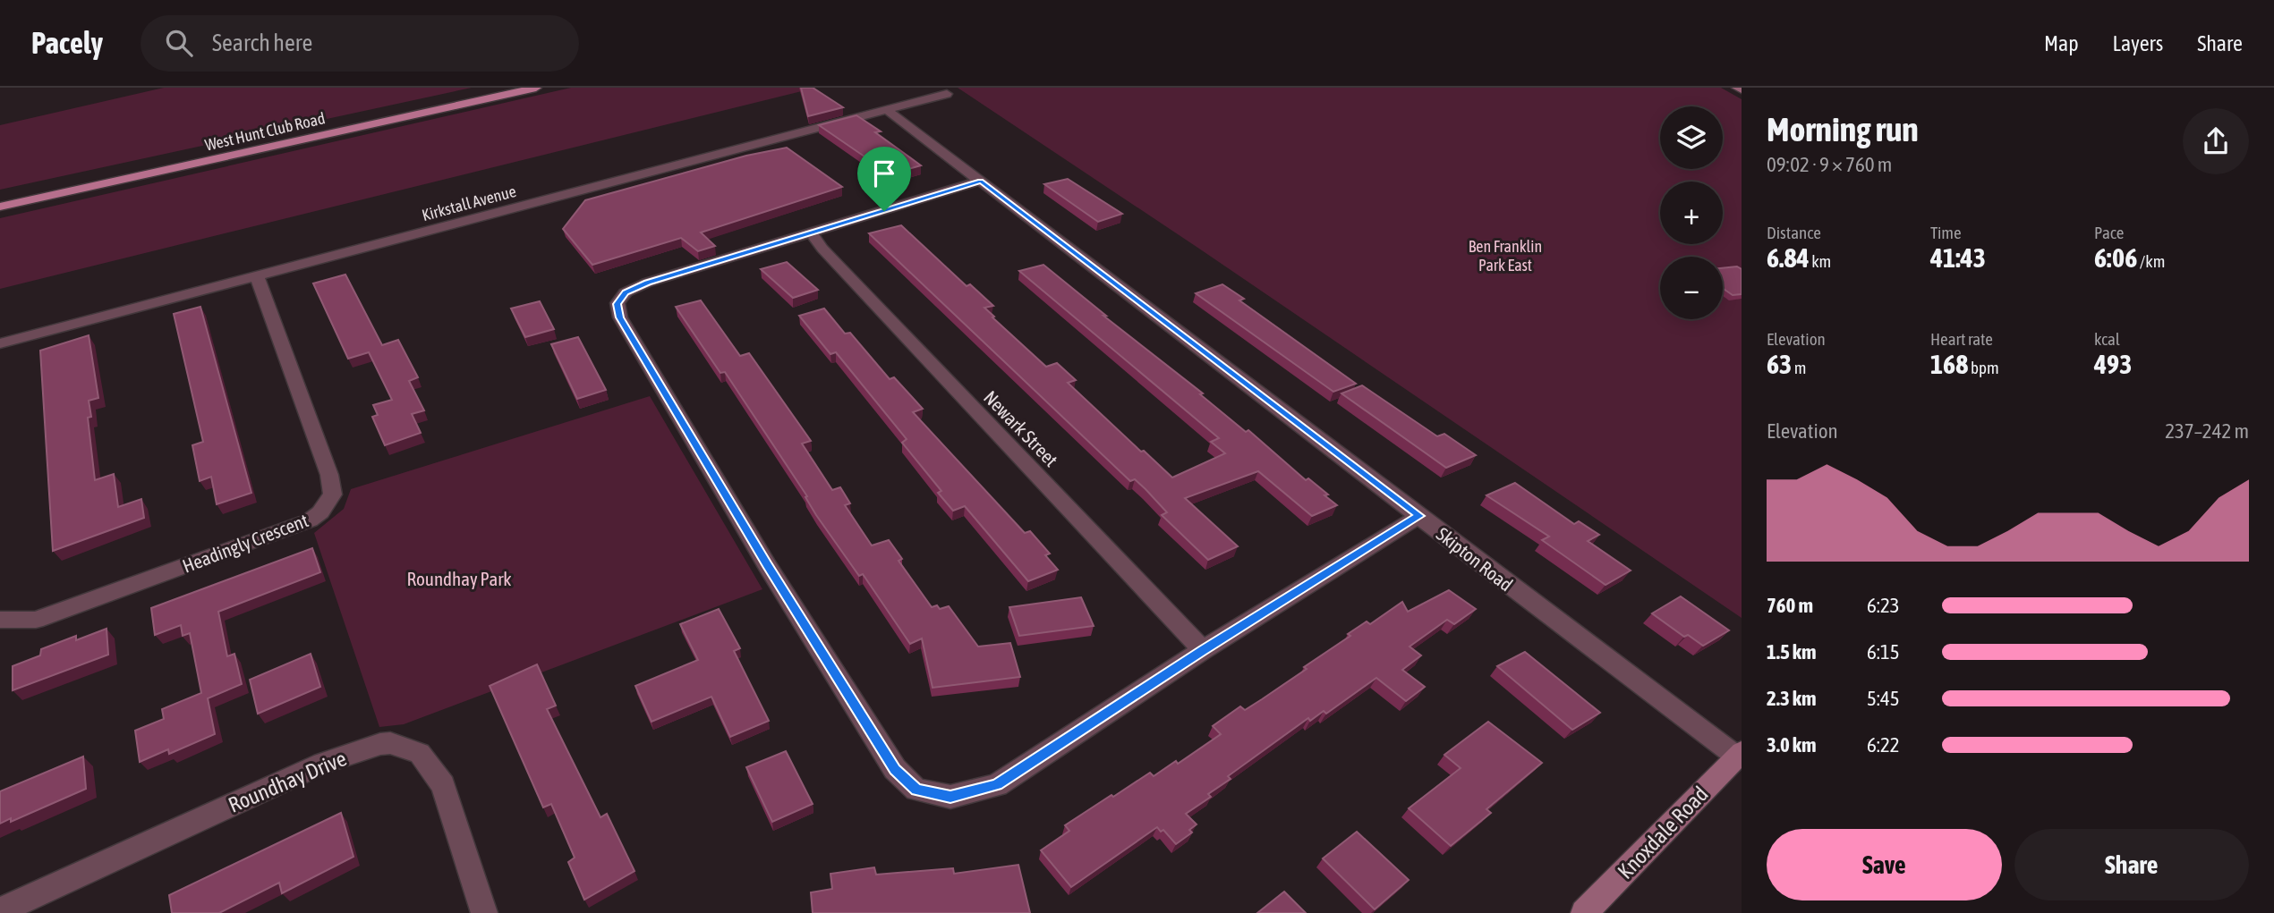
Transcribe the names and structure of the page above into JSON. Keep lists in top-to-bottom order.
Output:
{
  "streets": {
    "main road": ["West Hunt Club Road"],
    "street": [
      "Kirkstall Avenue",
      "Newark Street",
      "Headingly Crescent",
      "Skipton Road",
      "Roundhay Drive",
      "Knoxdale Road"
    ]
  },
  "crossings": [
    ["Kirkstall Avenue", "Headingly Crescent"],
    ["Kirkstall Avenue", "Skipton Road"],
    ["Skipton Road", "Knoxdale Road"]
  ],
  "parks": ["Ben Franklin Park East", "Roundhay Park"],
  "page": {
    "header": "Pacely",
    "search": "Search here",
    "nav": ["Map", "Layers", "Share"],
    "heading": ["Morning run", "09:02 · 9 × 760 m"],
    "map_buttons": ["+", "−"],
    "stats": [
      ["Distance", "6.84 km"],
      ["Time", "41:43"],
      ["Pace", "6:06 /km"],
      ["Elevation", "63 m"],
      ["Heart rate", "168 bpm"],
      ["kcal", "493"]
    ],
    "chart": ["Elevation", "237–242 m"],
    "list": [
      {
        "name": "760 m",
        "note": "6:23"
      },
      {
        "name": "1.5 km",
        "note": "6:15"
      },
      {
        "name": "2.3 km",
        "note": "5:45"
      },
      {
        "name": "3.0 km",
        "note": "6:22"
      }
    ],
    "buttons": ["Save", "Share"]
  }
}
